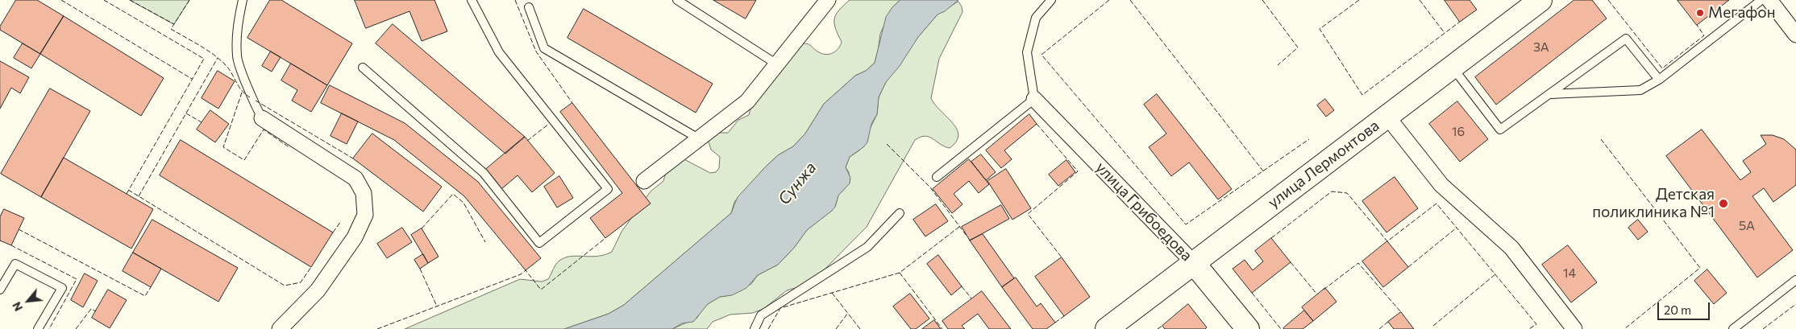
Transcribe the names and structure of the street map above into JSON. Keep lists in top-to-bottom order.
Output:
{
  "streets": {
    "street": ["улица Лермонтова", "улица Грибоедова"]
  },
  "crossings": [
    ["улица Лермонтова", "улица Грибоедова"]
  ],
  "water": ["Сунжа"],
  "places": ["Мегафон", "Детская поликлиника №1"],
  "house_numbers": [
    "3А",
    "16",
    "5А",
    "14"
  ],
  "scale_bar": "20 m",
  "north": "bottom left"
}
